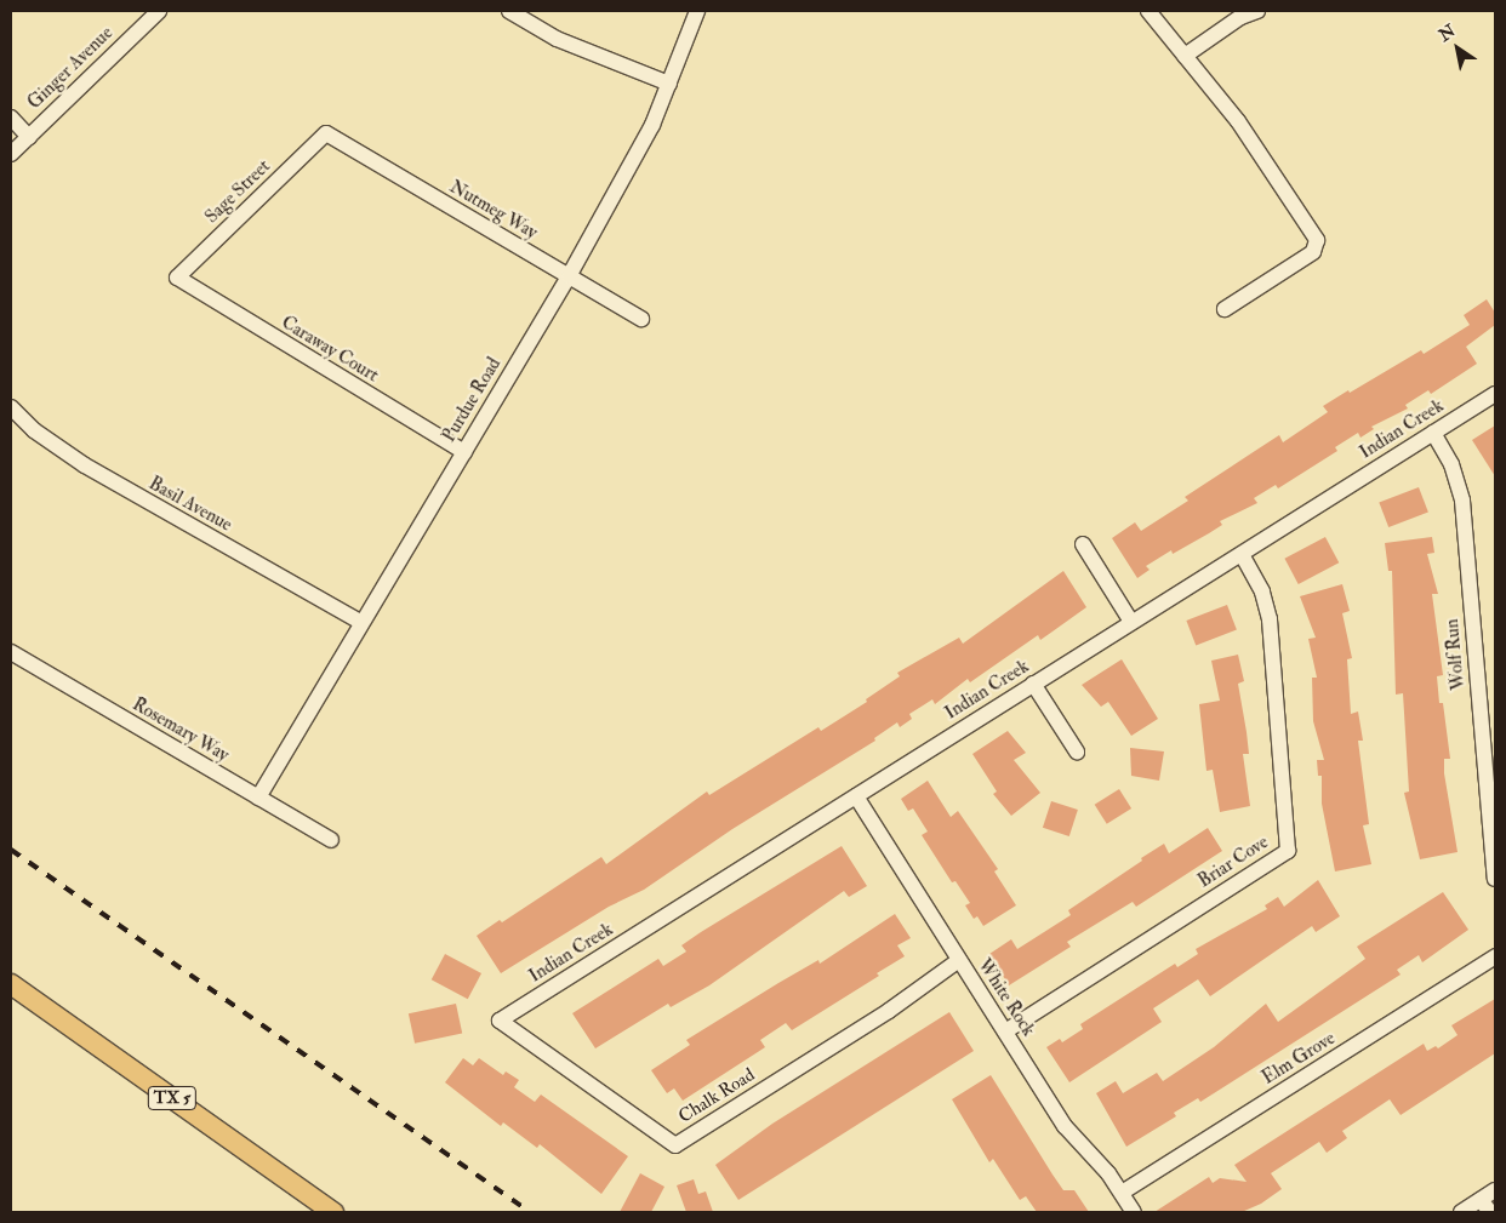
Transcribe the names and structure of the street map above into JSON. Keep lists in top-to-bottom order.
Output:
{
  "streets": {
    "main road": ["TX 5"],
    "street": [
      "Ginger Avenue",
      "Sage Street",
      "Nutmeg Way",
      "Caraway Court",
      "Purdue Road",
      "Indian Creek",
      "Basil Avenue",
      "Wolf Run",
      "Rosemary Way",
      "Briar Cove",
      "White Rock",
      "Elm Grove",
      "Chalk Road"
    ]
  },
  "crossings": [
    ["Sage Street", "Nutmeg Way"],
    ["Sage Street", "Caraway Court"],
    ["Nutmeg Way", "Purdue Road"],
    ["Caraway Court", "Purdue Road"],
    ["Purdue Road", "Basil Avenue"],
    ["Purdue Road", "Rosemary Way"],
    ["Indian Creek", "Wolf Run"],
    ["Indian Creek", "Briar Cove"],
    ["Indian Creek", "White Rock"],
    ["Indian Creek", "Chalk Road"],
    ["Briar Cove", "White Rock"],
    ["White Rock", "Elm Grove"],
    ["White Rock", "Chalk Road"]
  ],
  "north": "top left"
}
